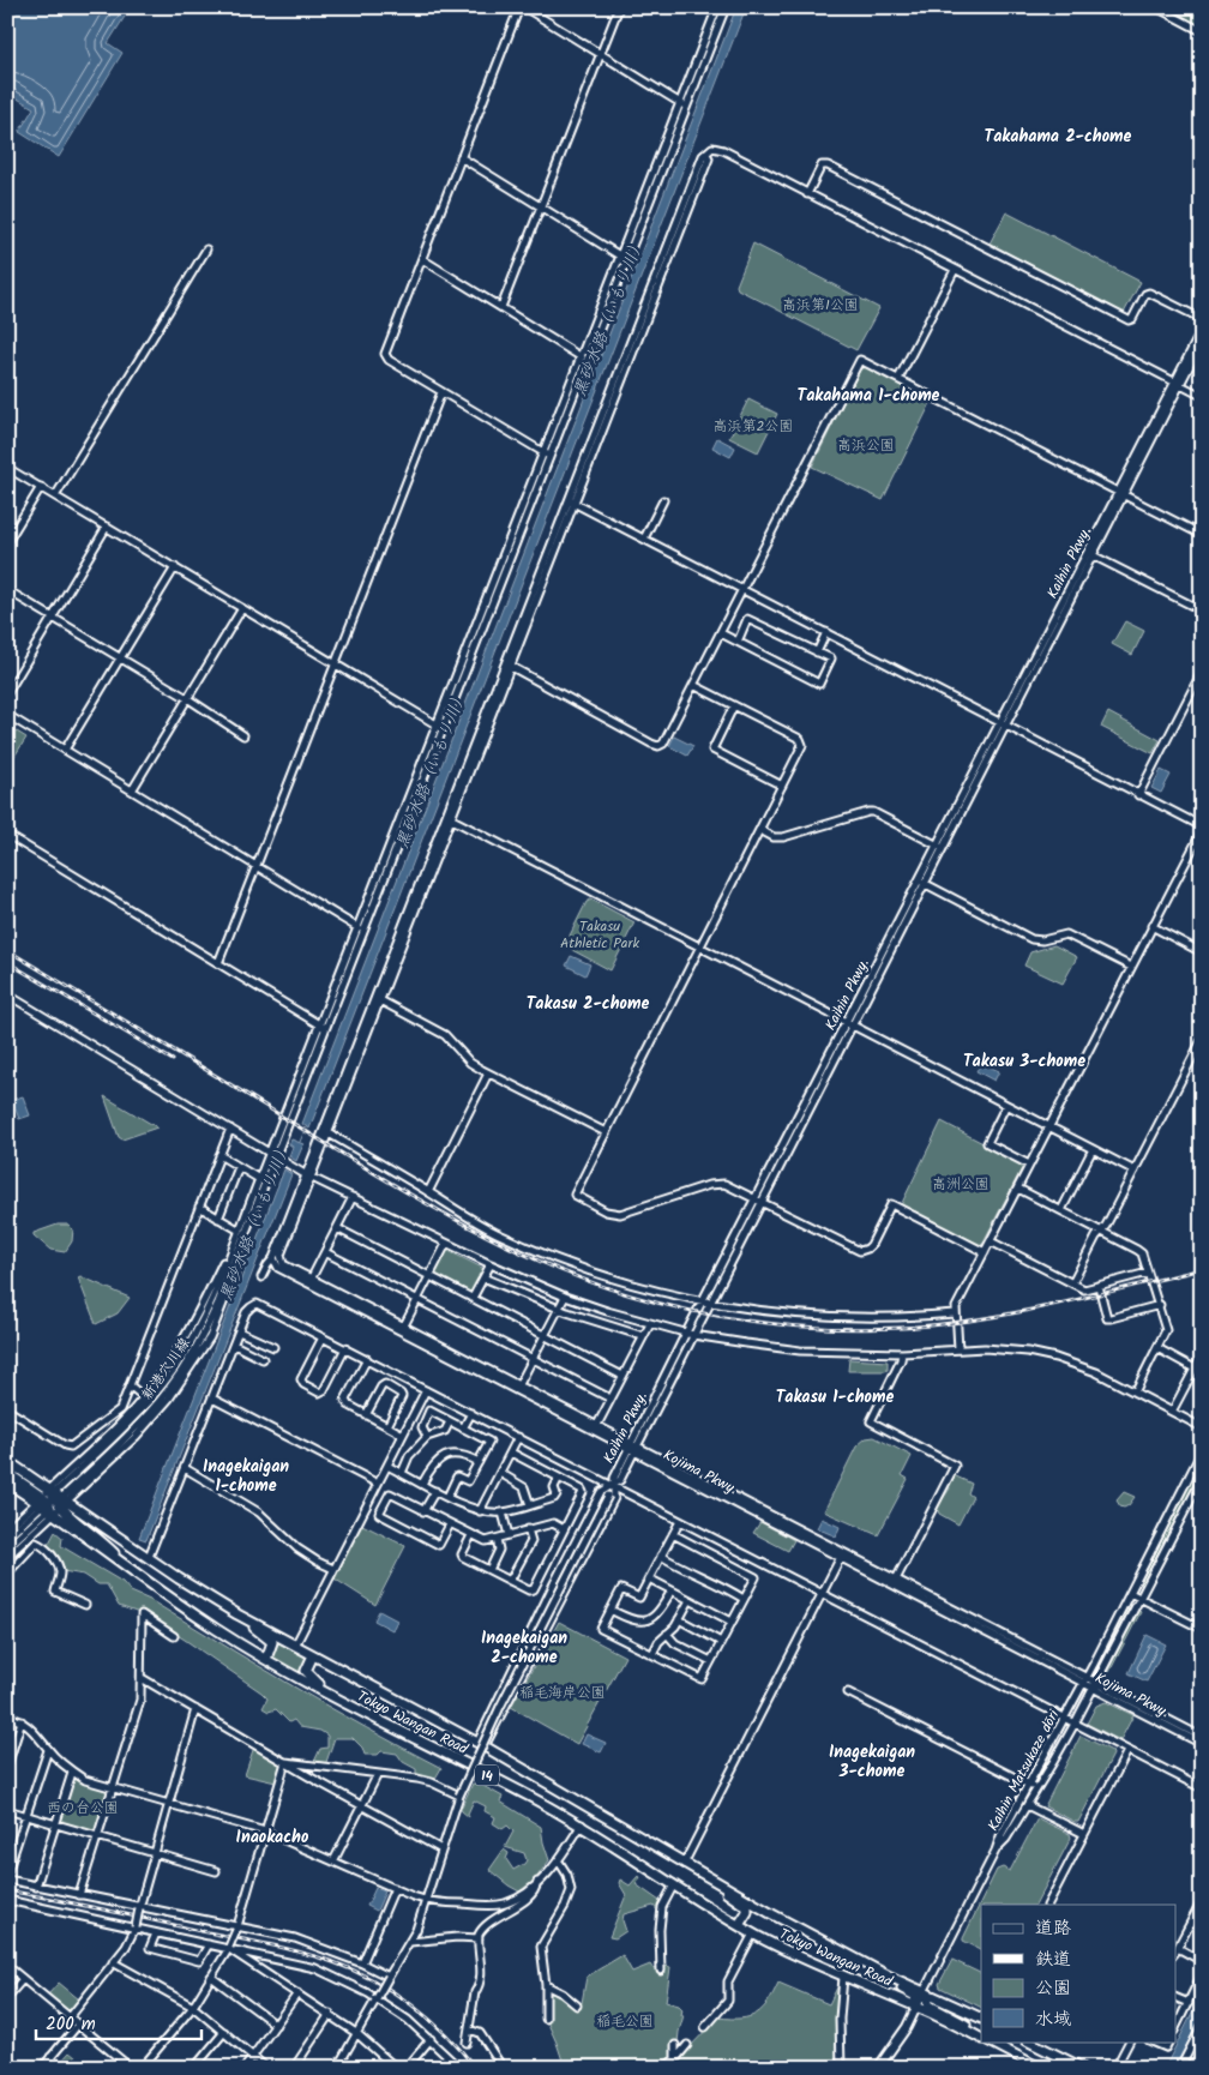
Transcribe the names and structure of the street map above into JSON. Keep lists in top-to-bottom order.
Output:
{
  "streets": {
    "highway": ["Tokyo Wangan Road", "14"],
    "street": [
      "Kaihin Pkwy.",
      "新港穴川線",
      "Kojima Pkwy.",
      "Kaihin Matsukaze dōri"
    ]
  },
  "crossings": [
    ["Kaihin Pkwy.", "Kojima Pkwy."],
    ["Kojima Pkwy.", "Kaihin Matsukaze dōri"]
  ],
  "districts": [
    "Takahama 2-chome",
    "Takahama 1-chome",
    "Takasu 2-chome",
    "Takasu 3-chome",
    "Takasu 1-chome",
    "Inagekaigan 1-chome",
    "Inagekaigan 2-chome",
    "Inagekaigan 3-chome",
    "Inaokacho"
  ],
  "water": ["黒砂水路（いもり川）"],
  "parks": [
    "高浜第1公園",
    "高浜第2公園",
    "高浜公園",
    "Takasu Athletic Park",
    "高洲公園",
    "稲毛海岸公園",
    "西の台公園",
    "稲毛公園"
  ],
  "legend": [
    "道路",
    "鉄道",
    "公園",
    "水域"
  ],
  "scale_bar": "200 m"
}
